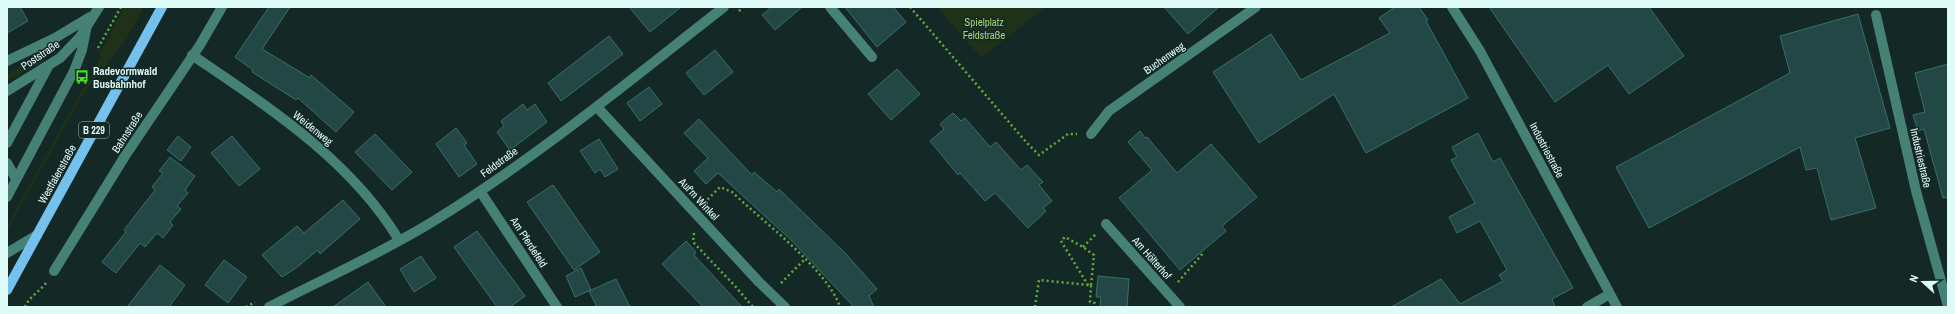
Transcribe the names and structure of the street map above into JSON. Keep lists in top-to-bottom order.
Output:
{
  "streets": {
    "main road": ["B 229", "Westfalenstraße"],
    "street": [
      "Poststraße",
      "Buchenweg",
      "Weidenweg",
      "Bahnstraße",
      "Industriestraße",
      "Feldstraße",
      "Auf'm Winkel",
      "Am Pferdefeld",
      "Am Hölterhof"
    ]
  },
  "crossings": [
    ["Weidenweg", "Bahnstraße"],
    ["Weidenweg", "Feldstraße"],
    ["Feldstraße", "Auf'm Winkel"],
    ["Feldstraße", "Am Pferdefeld"]
  ],
  "parks": ["Spielplatz Feldstraße"],
  "places": {
    "bus stop": ["Radevormwald Busbahnhof"]
  },
  "north": "left"
}
